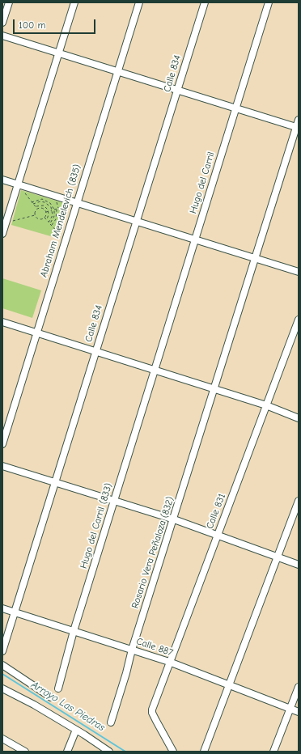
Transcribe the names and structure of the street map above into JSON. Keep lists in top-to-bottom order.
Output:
{
  "streets": {
    "street": [
      "Calle 834",
      "Hugo del Carril",
      "Abraham Mendelevich (835)",
      "Calle 831",
      "Hugo del Carril (833)",
      "Rosario Vera Peñaloza (832)",
      "Calle 887"
    ]
  },
  "crossings": [
    ["Calle 834", "Calle 887"],
    ["Hugo del Carril", "Hugo del Carril (833)"],
    ["Calle 831", "Calle 887"],
    ["Hugo del Carril (833)", "Calle 887"],
    ["Rosario Vera Peñaloza (832)", "Calle 887"]
  ],
  "water": ["Arroyo Las Piedras"],
  "scale_bar": "100 m"
}
